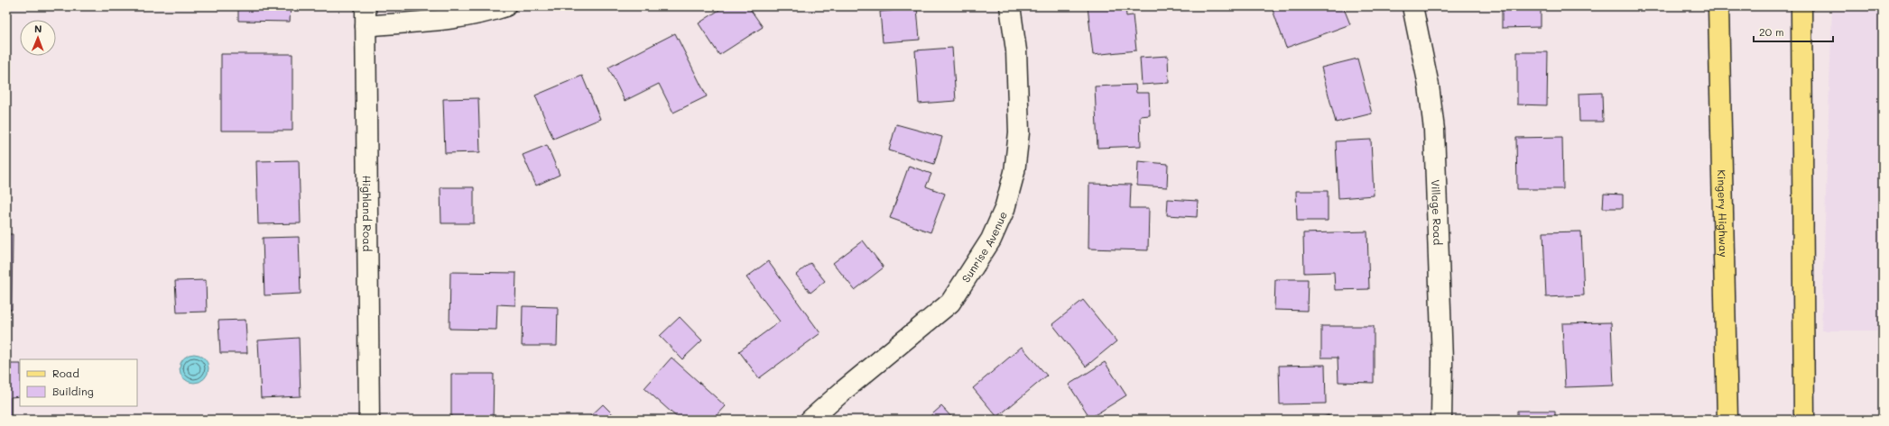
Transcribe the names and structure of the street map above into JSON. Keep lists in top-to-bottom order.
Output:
{
  "streets": {
    "main road": ["Kingery Highway"],
    "street": ["Village Road", "Highland Road", "Sunrise Avenue"]
  },
  "legend": ["Road", "Building"],
  "scale_bar": "20 m",
  "north": "top"
}
